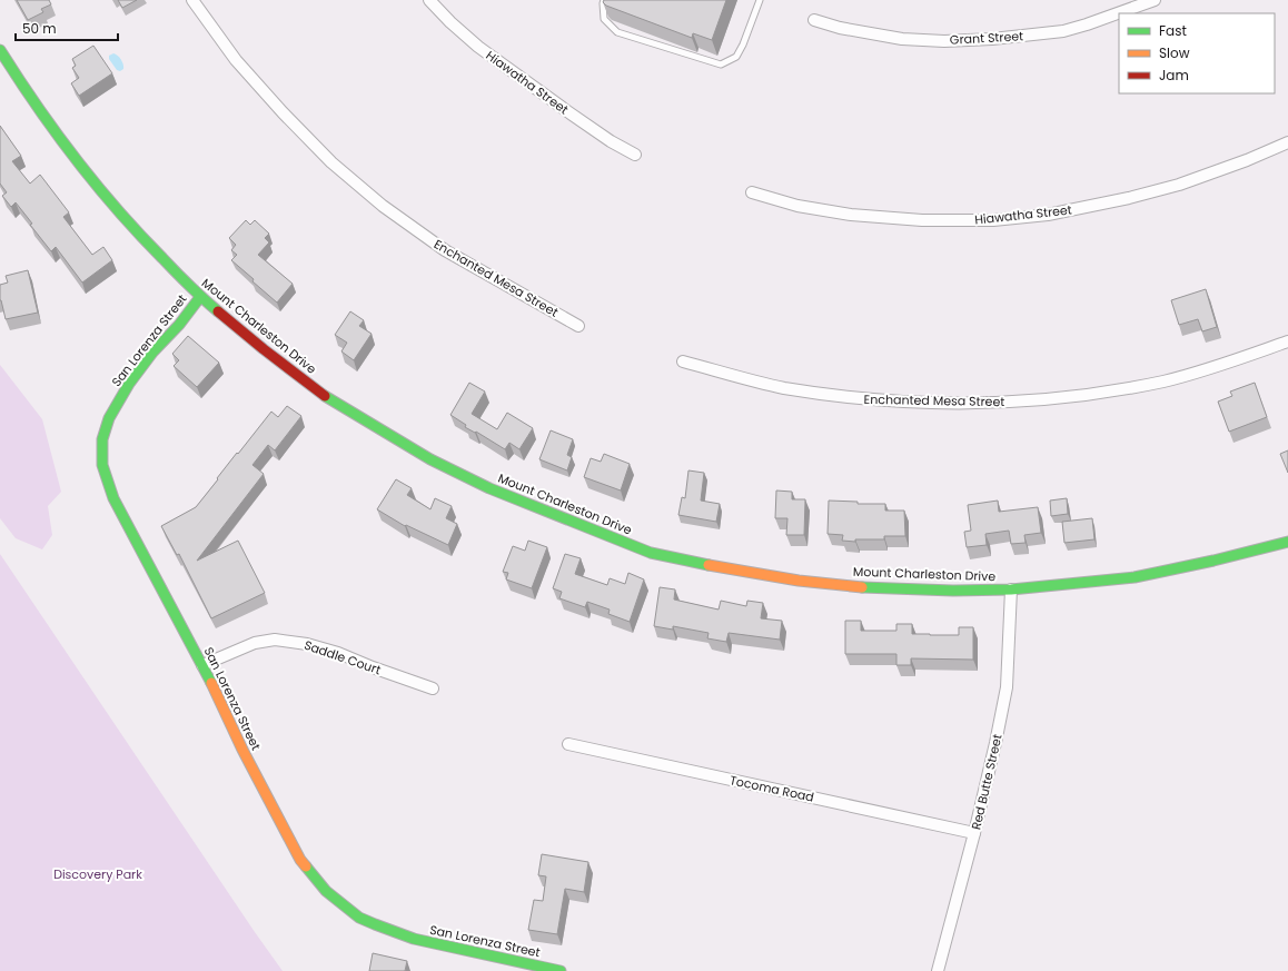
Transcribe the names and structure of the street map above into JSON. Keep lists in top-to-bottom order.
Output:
{
  "streets": {
    "street": [
      "Grant Street",
      "Hiawatha Street",
      "Enchanted Mesa Street",
      "Mount Charleston Drive",
      "San Lorenza Street",
      "Saddle Court",
      "Red Butte Street",
      "Tocoma Road"
    ]
  },
  "crossings": [
    ["Mount Charleston Drive", "San Lorenza Street"],
    ["Mount Charleston Drive", "Red Butte Street"],
    ["San Lorenza Street", "Saddle Court"],
    ["Red Butte Street", "Tocoma Road"]
  ],
  "parks": ["Discovery Park"],
  "legend": ["Fast", "Slow", "Jam"],
  "scale_bar": "50 m"
}
